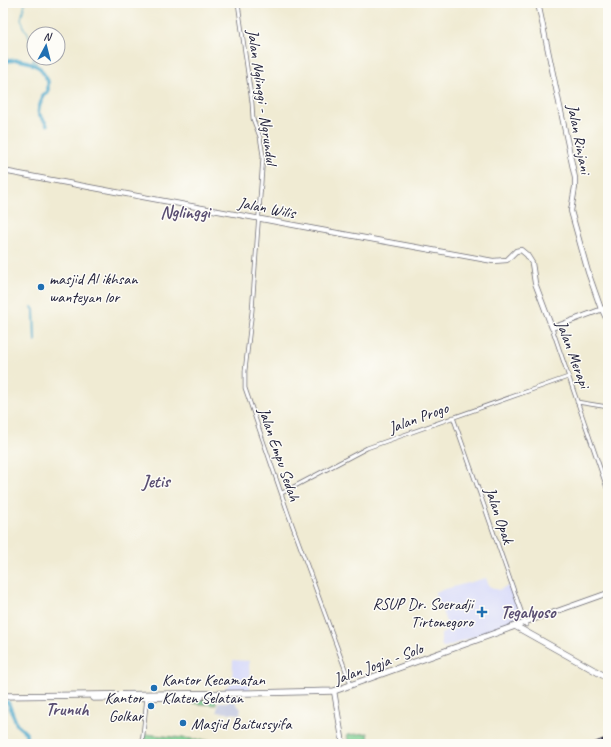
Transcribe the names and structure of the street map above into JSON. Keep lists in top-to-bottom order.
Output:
{
  "streets": {
    "highway": ["Jalan Jogja - Solo"],
    "main road": ["Jalan Rinjani", "Jalan Wilis", "Jalan Merapi"],
    "street": [
      "Jalan Nglinggi - Ngrundul",
      "Jalan Progo",
      "Jalan Empu Sedah",
      "Jalan Opak"
    ]
  },
  "crossings": [
    ["Jalan Nglinggi - Ngrundul", "Jalan Wilis"],
    ["Jalan Nglinggi - Ngrundul", "Jalan Empu Sedah"],
    ["Jalan Wilis", "Jalan Merapi"],
    ["Jalan Wilis", "Jalan Empu Sedah"],
    ["Jalan Merapi", "Jalan Progo"],
    ["Jalan Progo", "Jalan Empu Sedah"],
    ["Jalan Progo", "Jalan Opak"],
    ["Jalan Empu Sedah", "Jalan Jogja - Solo"]
  ],
  "districts": [
    "Nglinggi",
    "Jetis",
    "Tegalyoso",
    "Trunuh"
  ],
  "places": {
    "other": [
      "masjid Al ikhsan wanteyan lor",
      "Kantor Kecamatan Klaten Selatan",
      "Kantor Golkar",
      "Masjid Baitussyifa"
    ],
    "health": ["RSUP Dr. Soeradji Tirtonegoro"]
  },
  "north": "top"
}
